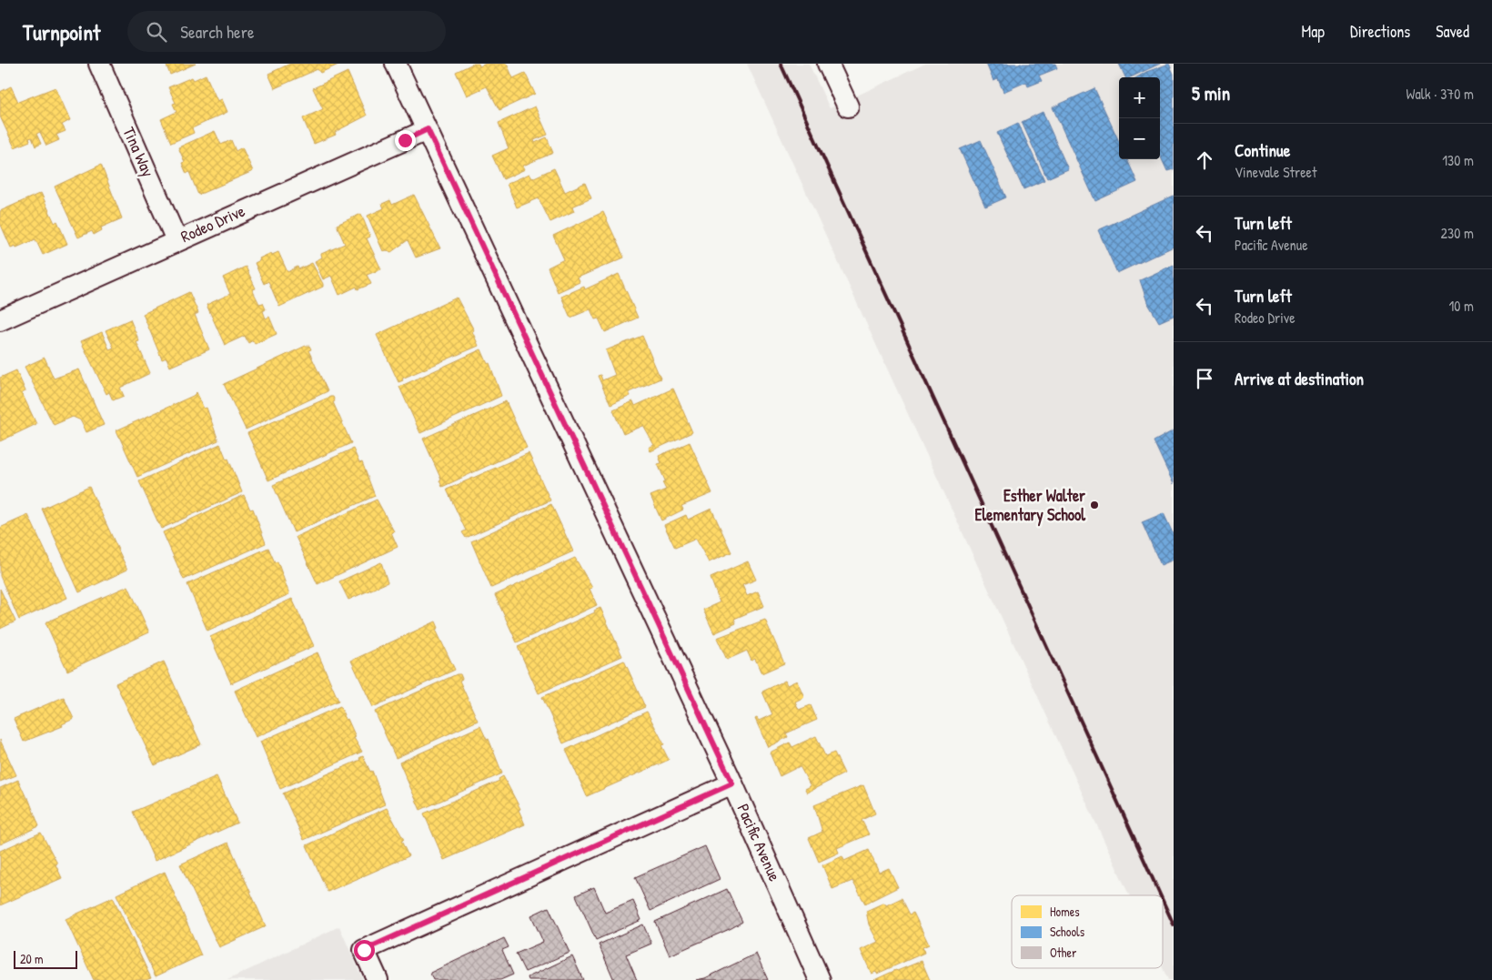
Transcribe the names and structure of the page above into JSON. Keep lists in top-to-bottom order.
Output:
{
  "streets": {
    "street": ["Tina Way", "Rodeo Drive", "Pacific Avenue"]
  },
  "crossings": [
    ["Tina Way", "Rodeo Drive"],
    ["Rodeo Drive", "Pacific Avenue"]
  ],
  "places": ["Esther Walter Elementary School"],
  "legend": ["Homes", "Schools", "Other"],
  "scale_bar": "20 m",
  "page": {
    "header": "Turnpoint",
    "search": "Search here",
    "nav": ["Map", "Directions", "Saved"],
    "heading": ["5 min", "Walk · 370 m"],
    "map_buttons": ["+", "−"],
    "list": [
      ["Continue", "Vinevale Street", "130 m"],
      ["Turn left", "Pacific Avenue", "230 m"],
      ["Turn left", "Rodeo Drive", "10 m"],
      "Arrive at destination"
    ],
    "scale": "20 m"
  }
}
